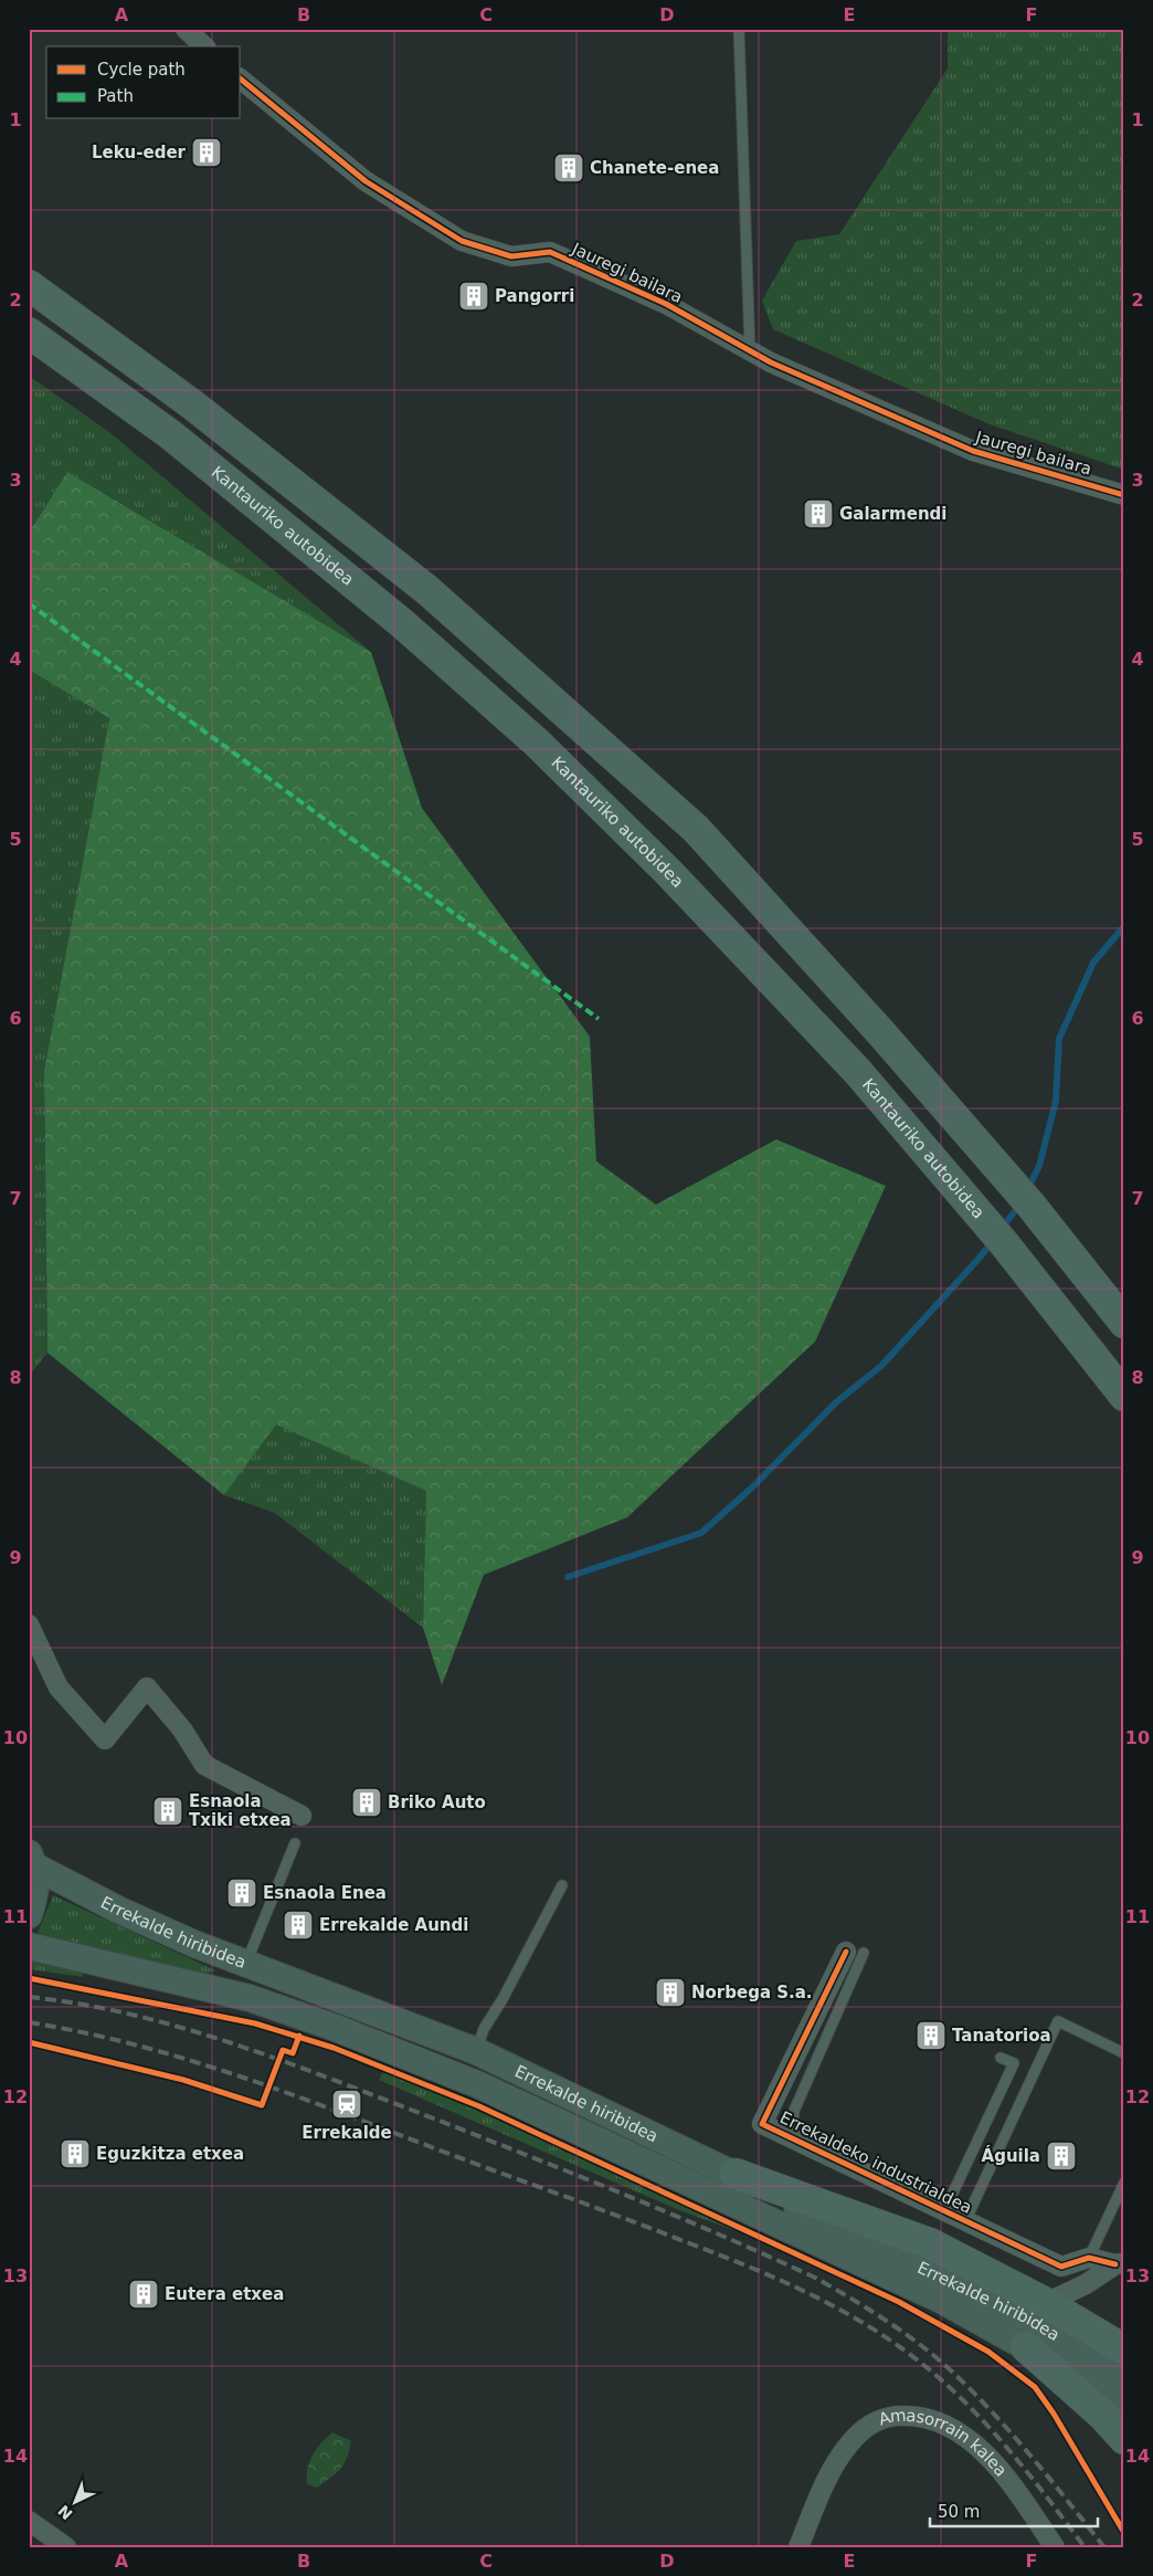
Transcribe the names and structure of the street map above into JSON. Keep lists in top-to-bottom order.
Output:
{
  "streets": {
    "highway": ["Kantauriko autobidea"],
    "main road": ["Errekalde hiribidea"],
    "street": ["Jauregi bailara", "Errekaldeko industrialdea", "Amasorrain kalea"]
  },
  "places": {
    "building": [
      "Leku-eder",
      "Chanete-enea",
      "Pangorri",
      "Galarmendi",
      "Briko Auto",
      "Esnaola Txiki etxea",
      "Esnaola Enea",
      "Errekalde Aundi",
      "Norbega S.a.",
      "Tanatorioa",
      "Eguzkitza etxea",
      "Águila",
      "Eutera etxea"
    ],
    "station": ["Errekalde"]
  },
  "legend": ["Cycle path", "Path"],
  "scale_bar": "50 m",
  "north": "bottom left",
  "grid": {
    "columns": [
      "A",
      "B",
      "C",
      "D",
      "E",
      "F"
    ],
    "rows": [
      "1",
      "2",
      "3",
      "4",
      "5",
      "6",
      "7",
      "8",
      "9",
      "10",
      "11",
      "12",
      "13",
      "14"
    ]
  }
}
